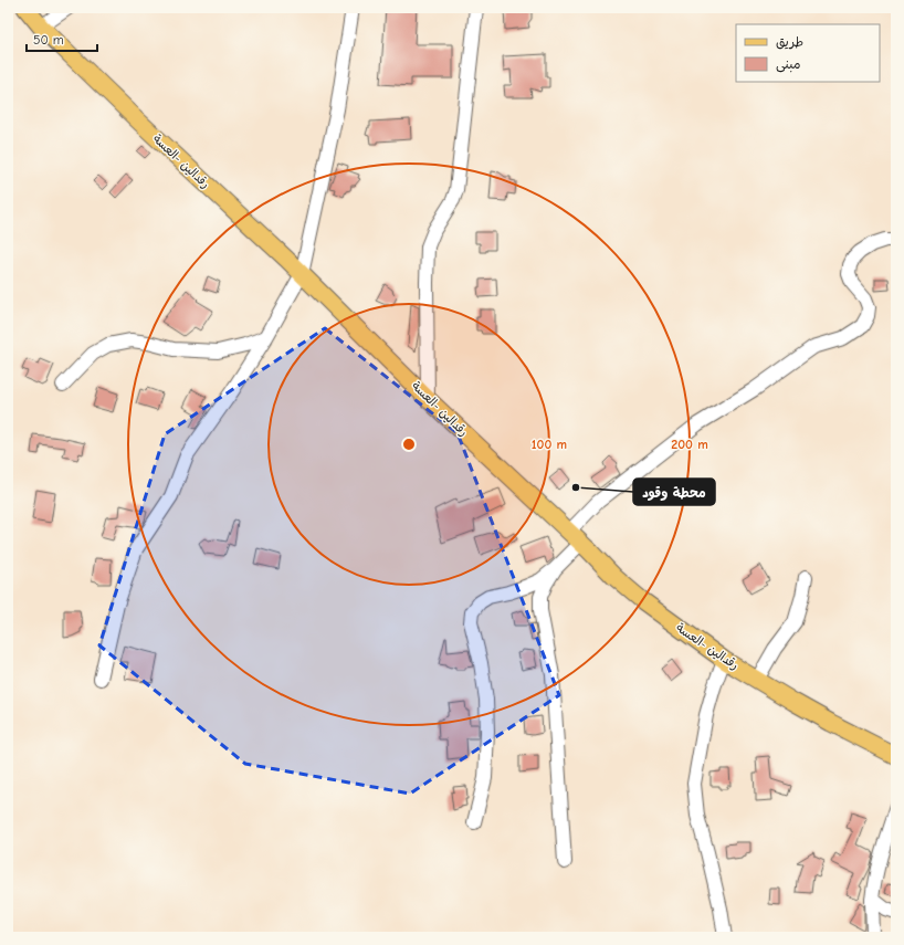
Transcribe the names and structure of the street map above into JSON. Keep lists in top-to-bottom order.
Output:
{
  "streets": {
    "main road": ["رقدالين -العسة"]
  },
  "places": ["محطة وقود"],
  "legend": ["طريق", "مبنى"],
  "scale_bar": "50 m",
  "rings": ["100 m", "200 m"]
}
